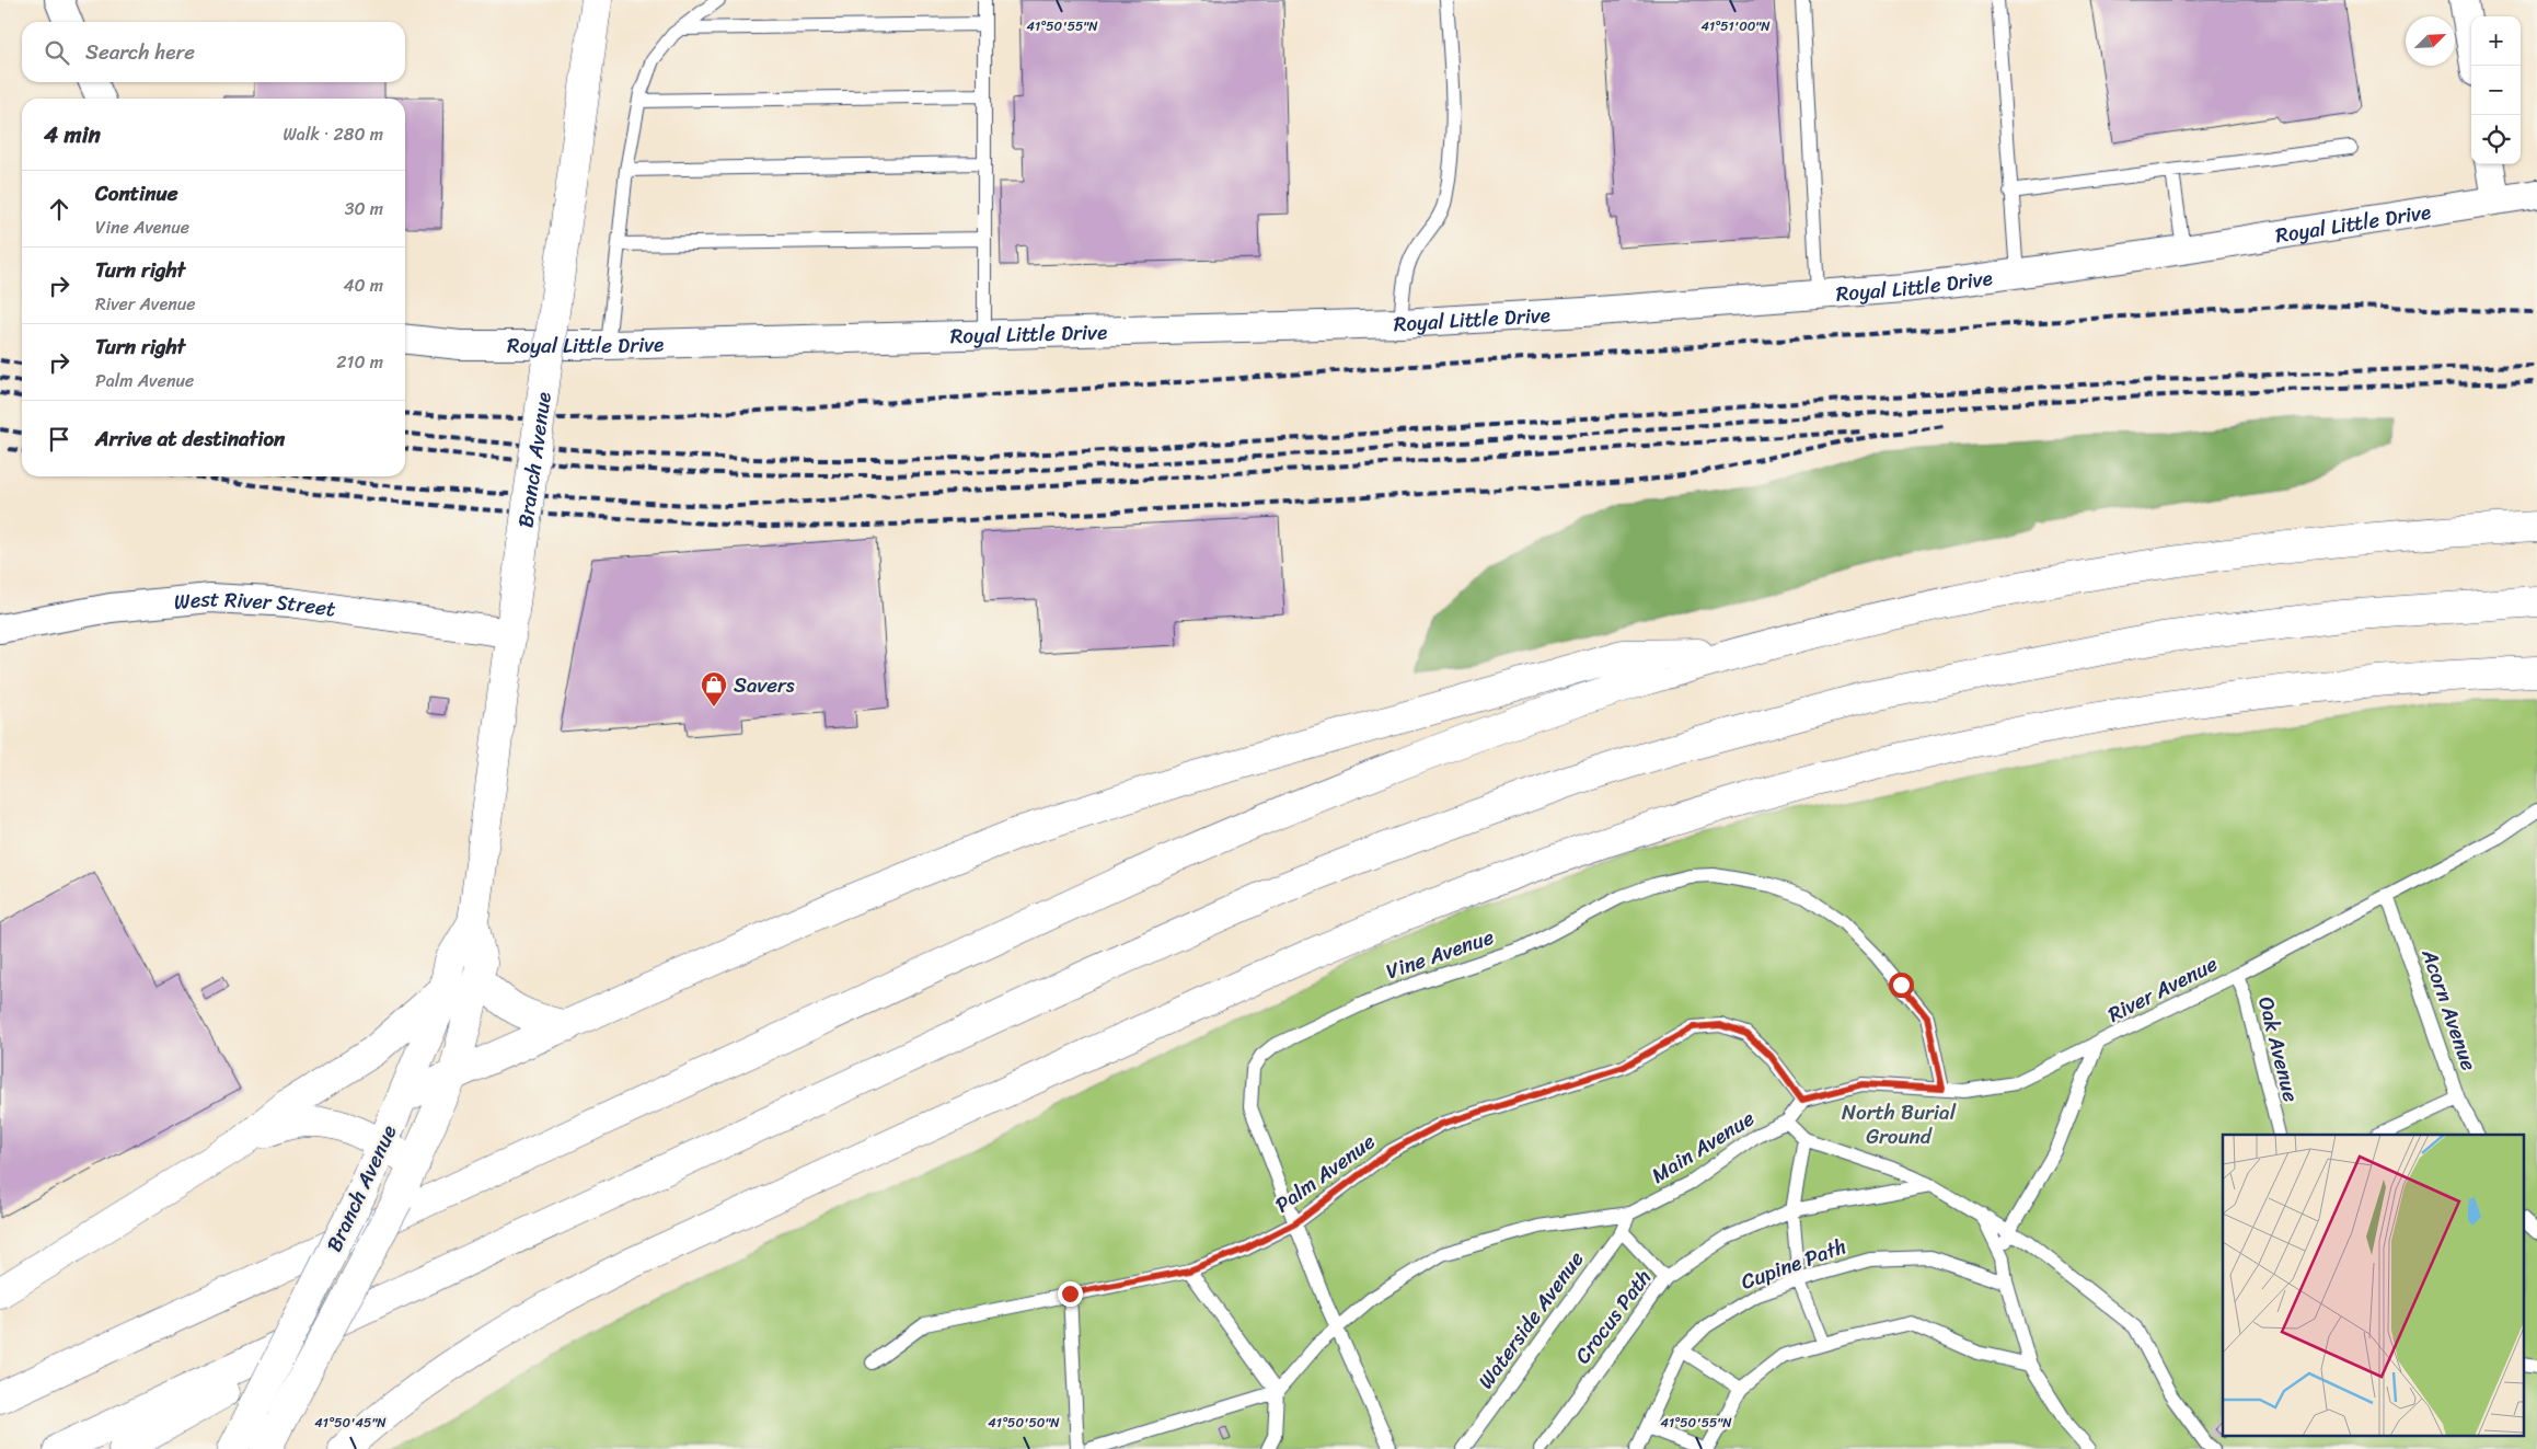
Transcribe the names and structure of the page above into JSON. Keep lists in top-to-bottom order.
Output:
{
  "streets": {
    "main road": ["Branch Avenue"],
    "street": ["Royal Little Drive", "West River Street"],
    "lane": [
      "Vine Avenue",
      "River Avenue",
      "Acorn Avenue",
      "Oak Avenue",
      "Main Avenue",
      "Palm Avenue",
      "Cupine Path",
      "Crocus Path",
      "Waterside Avenue"
    ]
  },
  "crossings": [
    ["Branch Avenue", "West River Street"],
    ["Vine Avenue", "River Avenue"],
    ["Vine Avenue", "Main Avenue"],
    ["Vine Avenue", "Palm Avenue"],
    ["River Avenue", "Acorn Avenue"],
    ["River Avenue", "Oak Avenue"],
    ["River Avenue", "Palm Avenue"],
    ["Main Avenue", "Crocus Path"],
    ["Main Avenue", "Waterside Avenue"]
  ],
  "parks": ["North Burial Ground"],
  "places": {
    "shop": ["Savers"]
  },
  "north": "top right",
  "page": {
    "map_buttons": ["+", "−"],
    "search": "Search here",
    "heading": ["4 min", "Walk · 280 m"],
    "list": [
      ["Continue", "Vine Avenue", "30 m"],
      ["Turn right", "River Avenue", "40 m"],
      ["Turn right", "Palm Avenue", "210 m"],
      "Arrive at destination"
    ]
  },
  "coordinates": [
    "41°50'55\"N",
    "41°51'00\"N",
    "41°50'45\"N",
    "41°50'50\"N"
  ]
}
